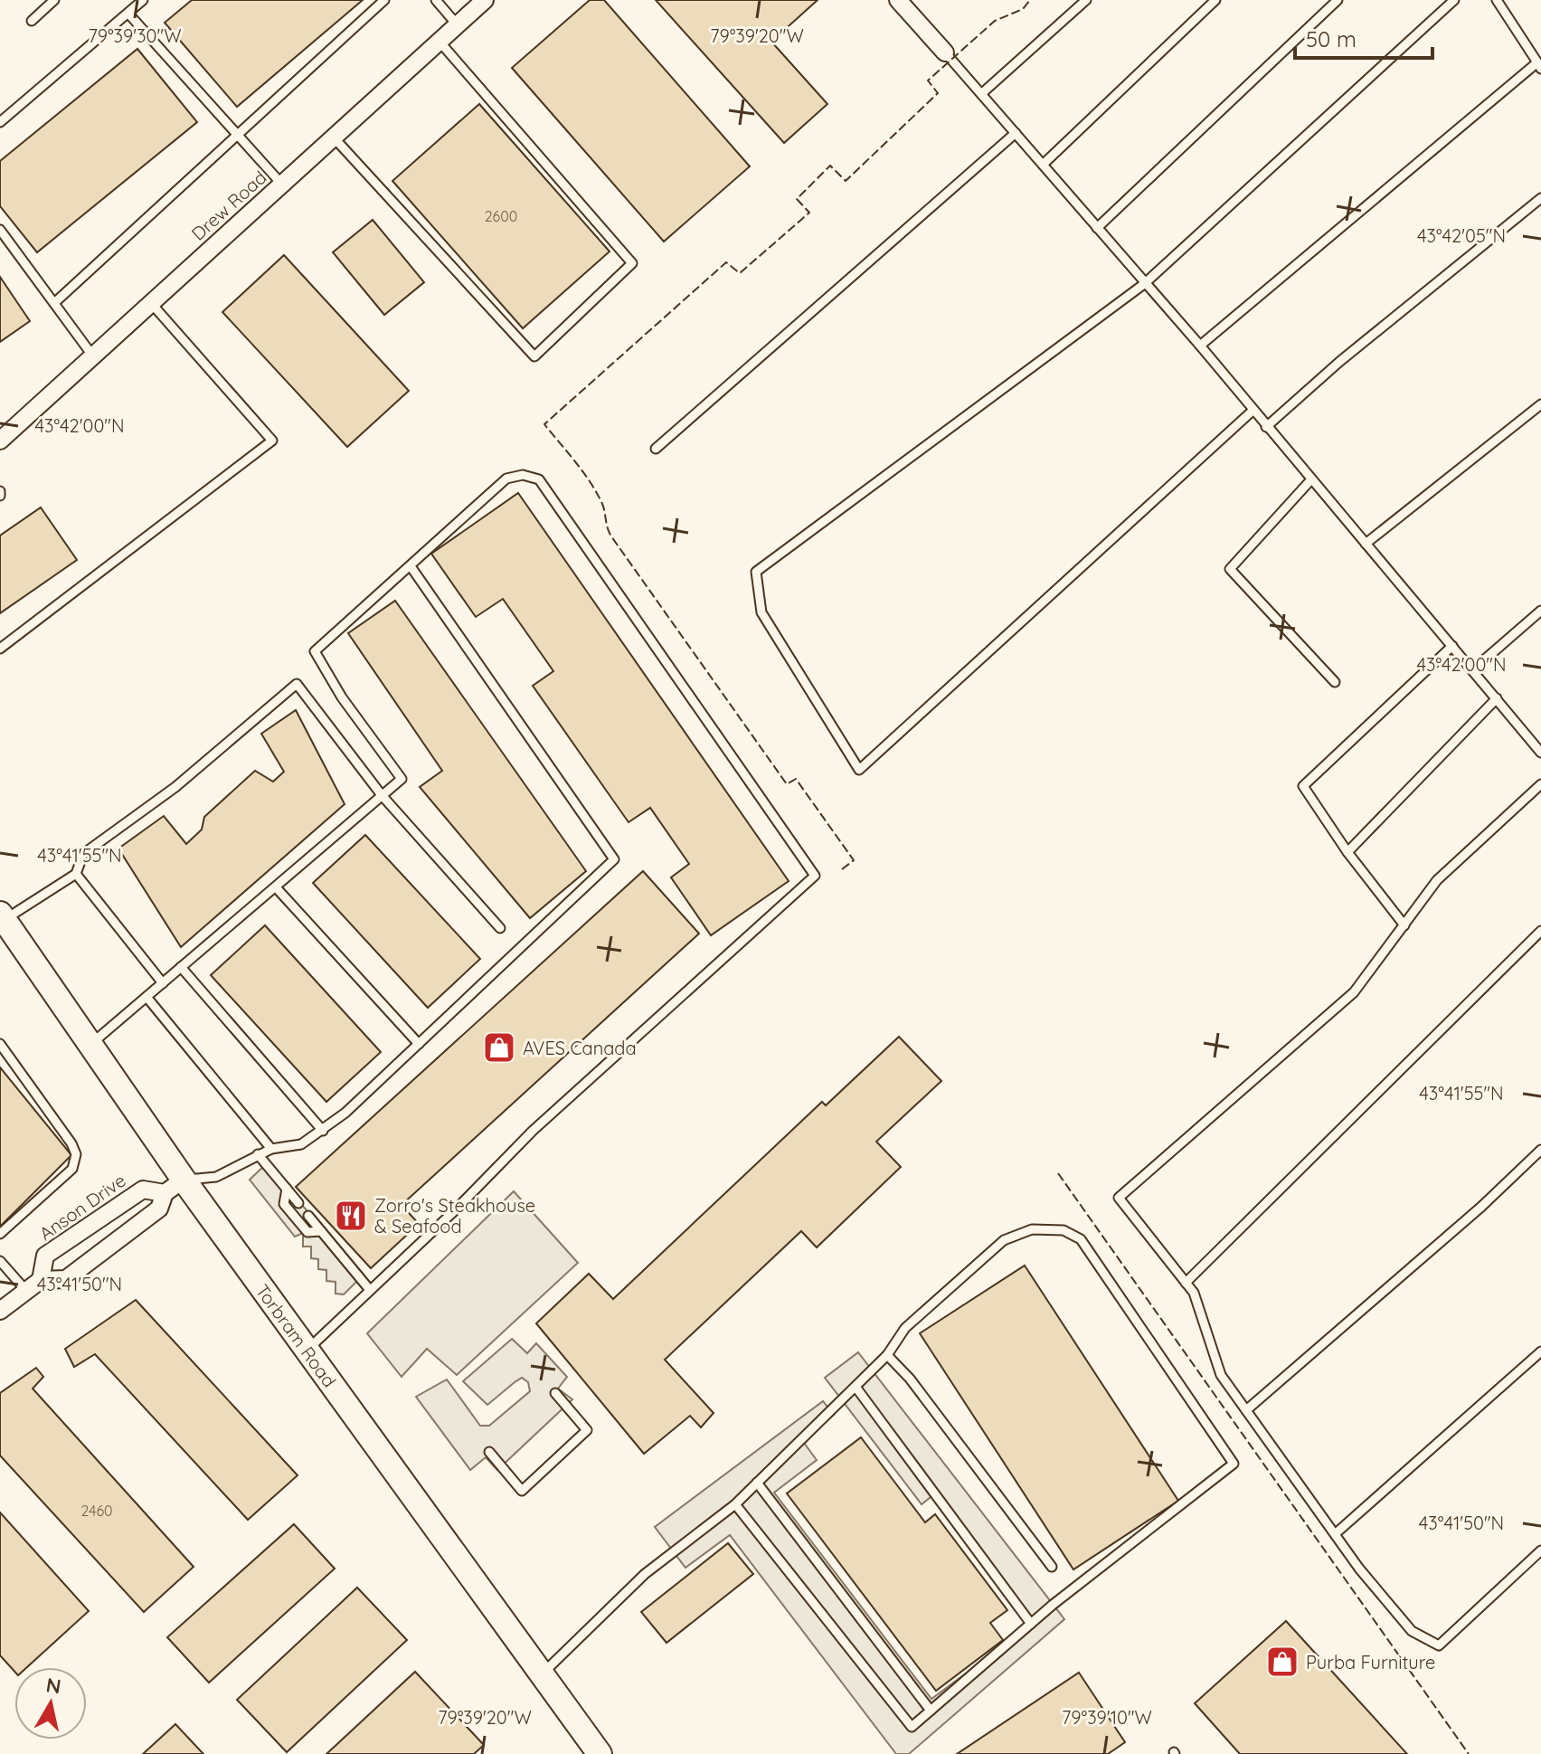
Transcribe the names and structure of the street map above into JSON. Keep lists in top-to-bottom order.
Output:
{
  "streets": {
    "main road": ["Torbram Road"],
    "street": ["Drew Road", "Anson Drive"]
  },
  "crossings": [
    ["Anson Drive", "Torbram Road"]
  ],
  "places": {
    "shop": ["AVES Canada", "Purba Furniture"],
    "restaurant": ["Zorro's Steakhouse & Seafood"]
  },
  "house_numbers": ["2600", "2460"],
  "scale_bar": "50 m",
  "north": "top",
  "coordinates": [
    "79°39'30\"W",
    "79°39'20\"W",
    "43°42'05\"N",
    "43°42'00\"N",
    "43°41'55\"N",
    "43°41'50\"N",
    "79°39'10\"W"
  ]
}
